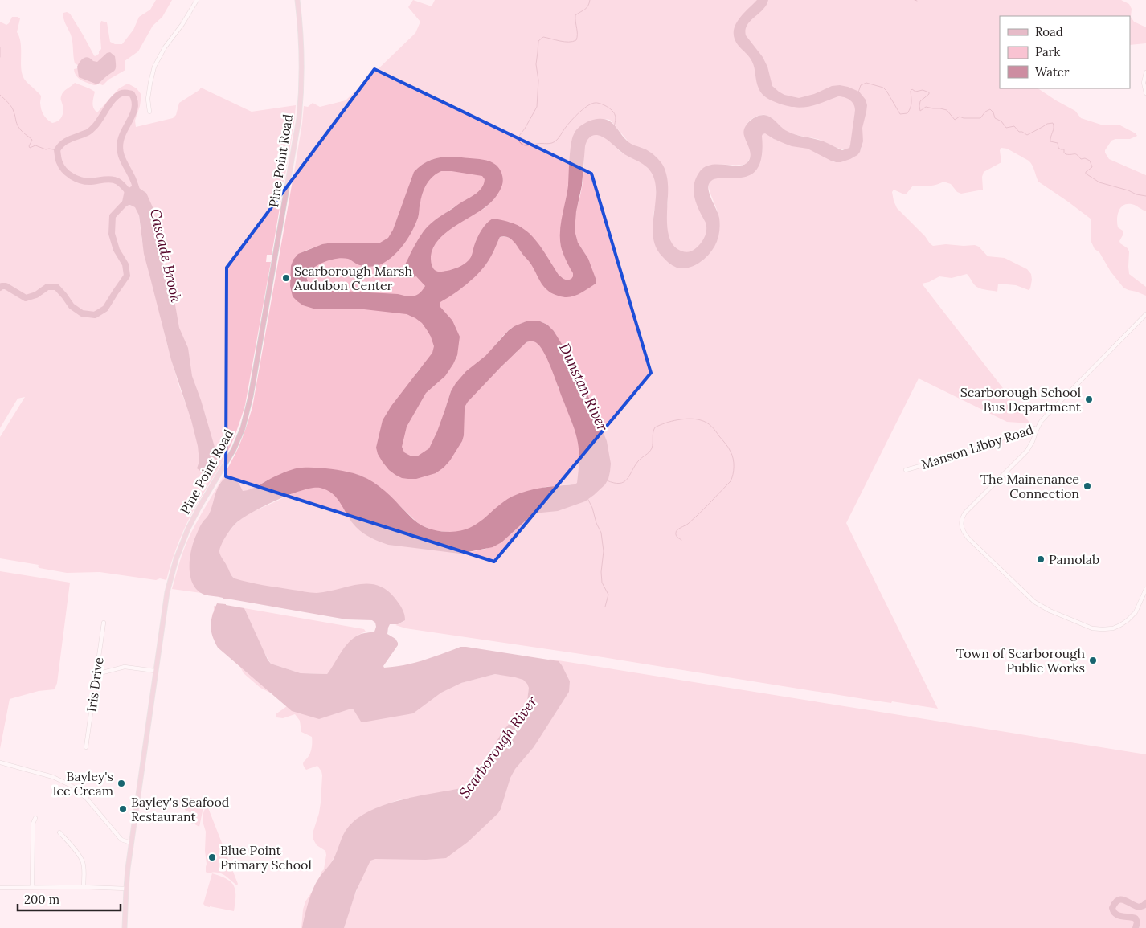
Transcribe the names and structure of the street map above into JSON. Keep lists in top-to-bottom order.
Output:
{
  "streets": {
    "main road": ["Pine Point Road"],
    "street": ["Manson Libby Road", "Iris Drive"]
  },
  "water": ["Cascade Brook", "Dunstan River", "Scarborough River"],
  "places": [
    "Scarborough Marsh Audubon Center",
    "Scarborough School Bus Department",
    "The Mainenance Connection",
    "Pamolab",
    "Town of Scarborough Public Works",
    "Bayley's Ice Cream",
    "Bayley's Seafood Restaurant",
    "Blue Point Primary School"
  ],
  "legend": ["Road", "Park", "Water"],
  "scale_bar": "200 m"
}
